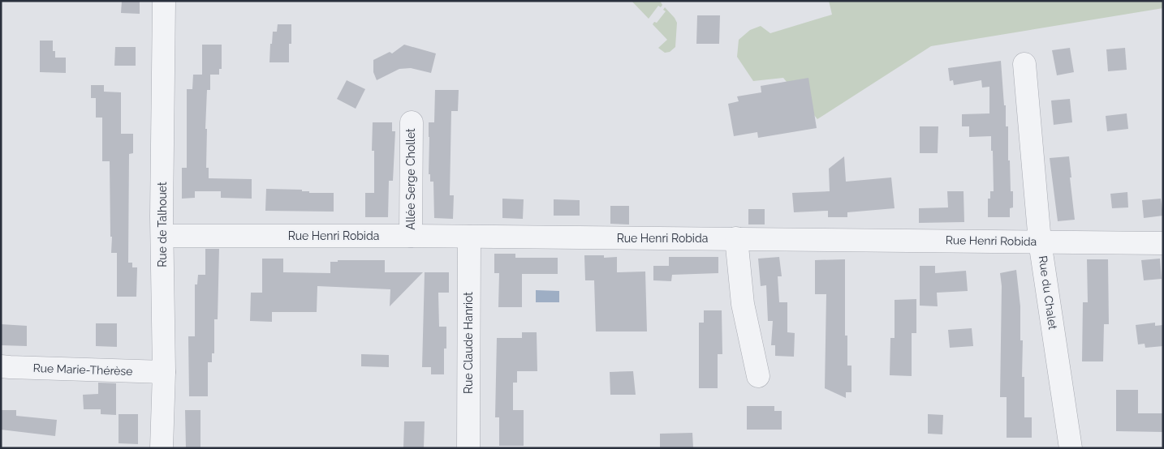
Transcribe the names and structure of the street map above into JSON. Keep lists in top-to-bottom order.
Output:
{
  "streets": {
    "street": [
      "Allée Serge Chollet",
      "Rue de Talhouet",
      "Rue Henri Robida",
      "Rue du Chalet",
      "Rue Claude Hanriot",
      "Rue Marie-Thérèse"
    ]
  },
  "crossings": [
    ["Allée Serge Chollet", "Rue Henri Robida"],
    ["Rue de Talhouet", "Rue Henri Robida"],
    ["Rue de Talhouet", "Rue Marie-Thérèse"],
    ["Rue Henri Robida", "Rue du Chalet"],
    ["Rue Henri Robida", "Rue Claude Hanriot"]
  ]
}
